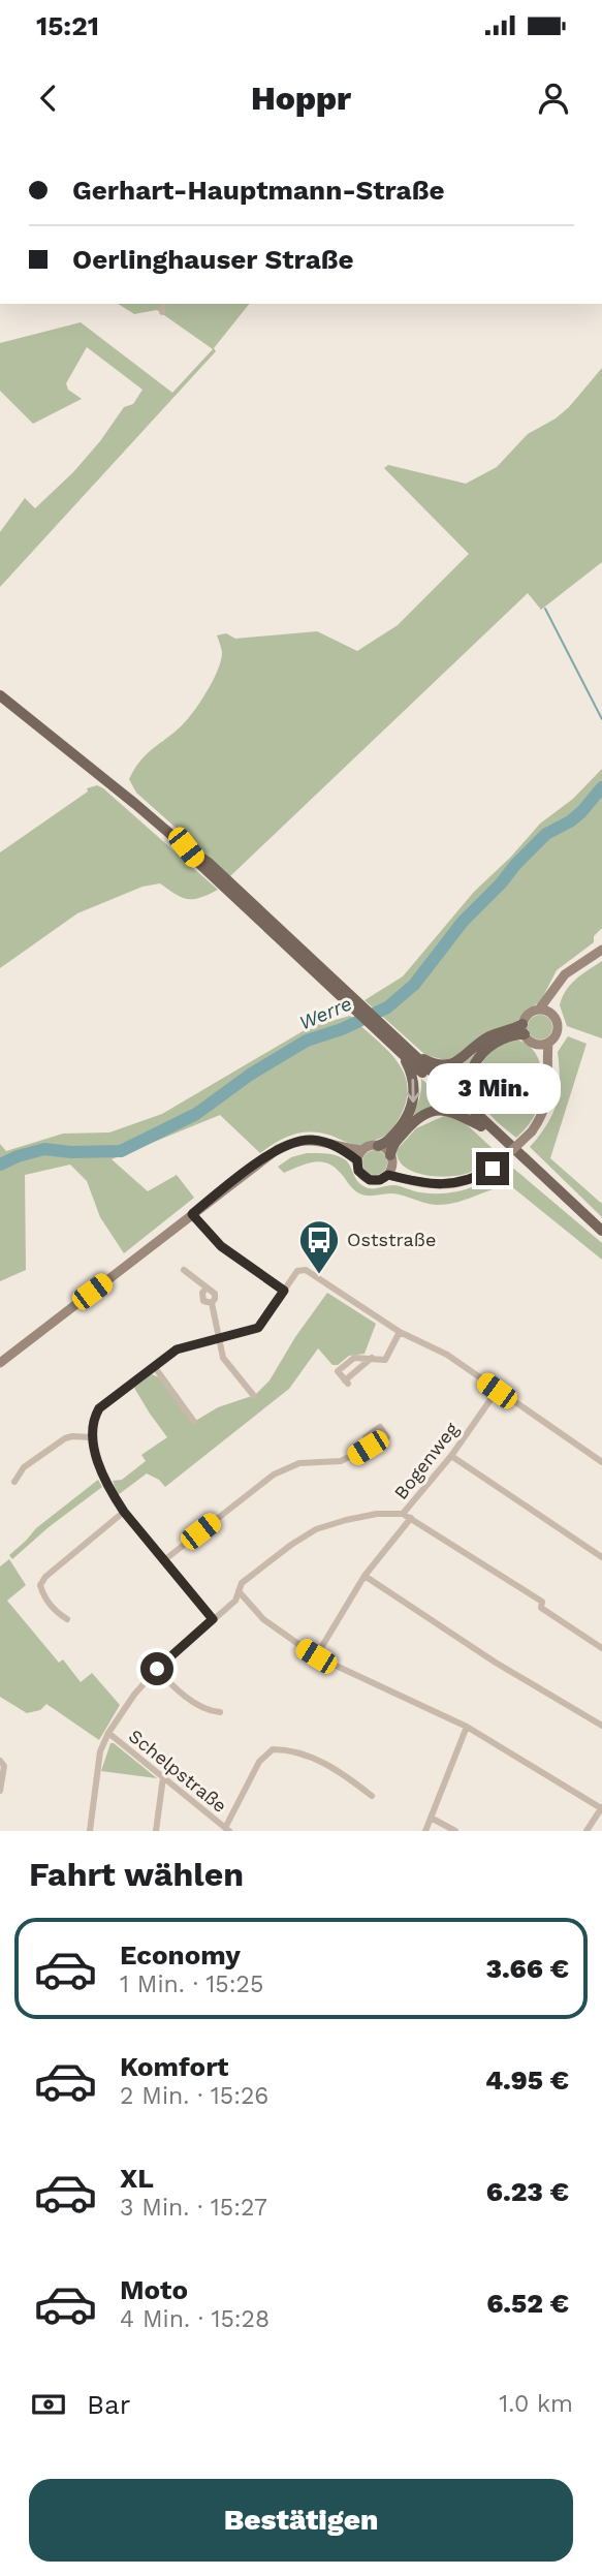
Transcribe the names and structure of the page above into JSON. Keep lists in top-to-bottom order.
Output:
{
  "streets": {
    "street": ["Bogenweg", "Schelpstraße"]
  },
  "water": ["Werre"],
  "places": {
    "bus stop": ["Oststraße"]
  },
  "page": {
    "status": "15:21",
    "header": "Hoppr",
    "banner": ["Gerhart-Hauptmann-Straße", "Oerlinghauser Straße"],
    "bubble": "3 Min.",
    "heading": "Fahrt wählen",
    "list": [
      {
        "name": "Economy",
        "note": "1 Min. · 15:25",
        "value": "3.66 €"
      },
      {
        "name": "Komfort",
        "note": "2 Min. · 15:26",
        "value": "4.95 €"
      },
      {
        "name": "XL",
        "note": "3 Min. · 15:27",
        "value": "6.23 €"
      },
      {
        "name": "Moto",
        "note": "4 Min. · 15:28",
        "value": "6.52 €"
      }
    ],
    "pay": ["Bar", "1.0 km"],
    "buttons": "Bestätigen"
  }
}
